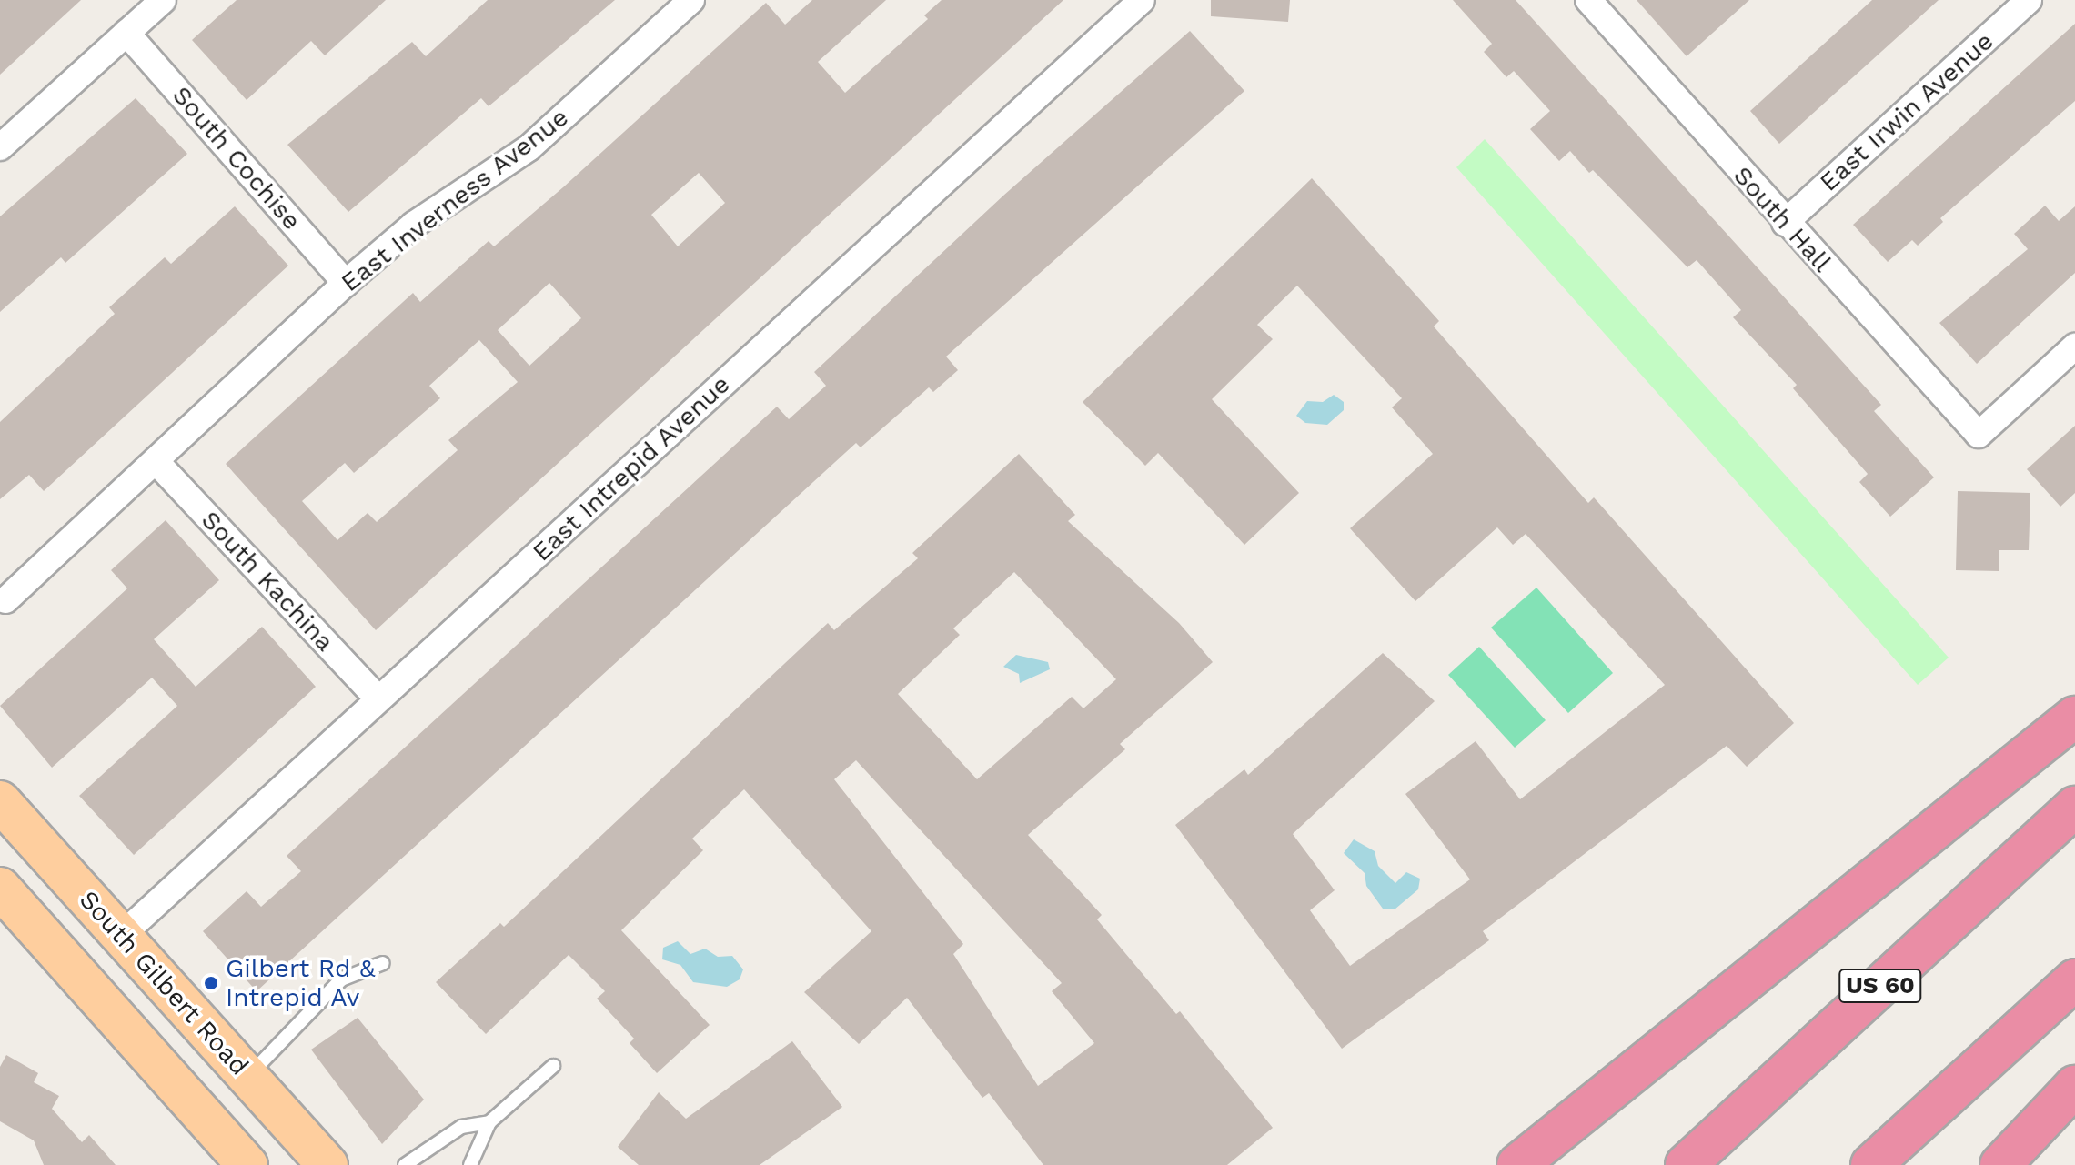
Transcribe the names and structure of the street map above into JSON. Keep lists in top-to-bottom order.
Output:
{
  "streets": {
    "highway": ["US 60"],
    "main road": ["South Gilbert Road"],
    "street": [
      "East Irwin Avenue",
      "South Cochise",
      "East Inverness Avenue",
      "South Hall",
      "East Intrepid Avenue",
      "South Kachina"
    ]
  },
  "crossings": [
    ["East Irwin Avenue", "South Hall"],
    ["South Cochise", "East Inverness Avenue"],
    ["East Inverness Avenue", "South Kachina"],
    ["East Intrepid Avenue", "South Kachina"],
    ["East Intrepid Avenue", "South Gilbert Road"]
  ],
  "places": ["Gilbert Rd & Intrepid Av"]
}
